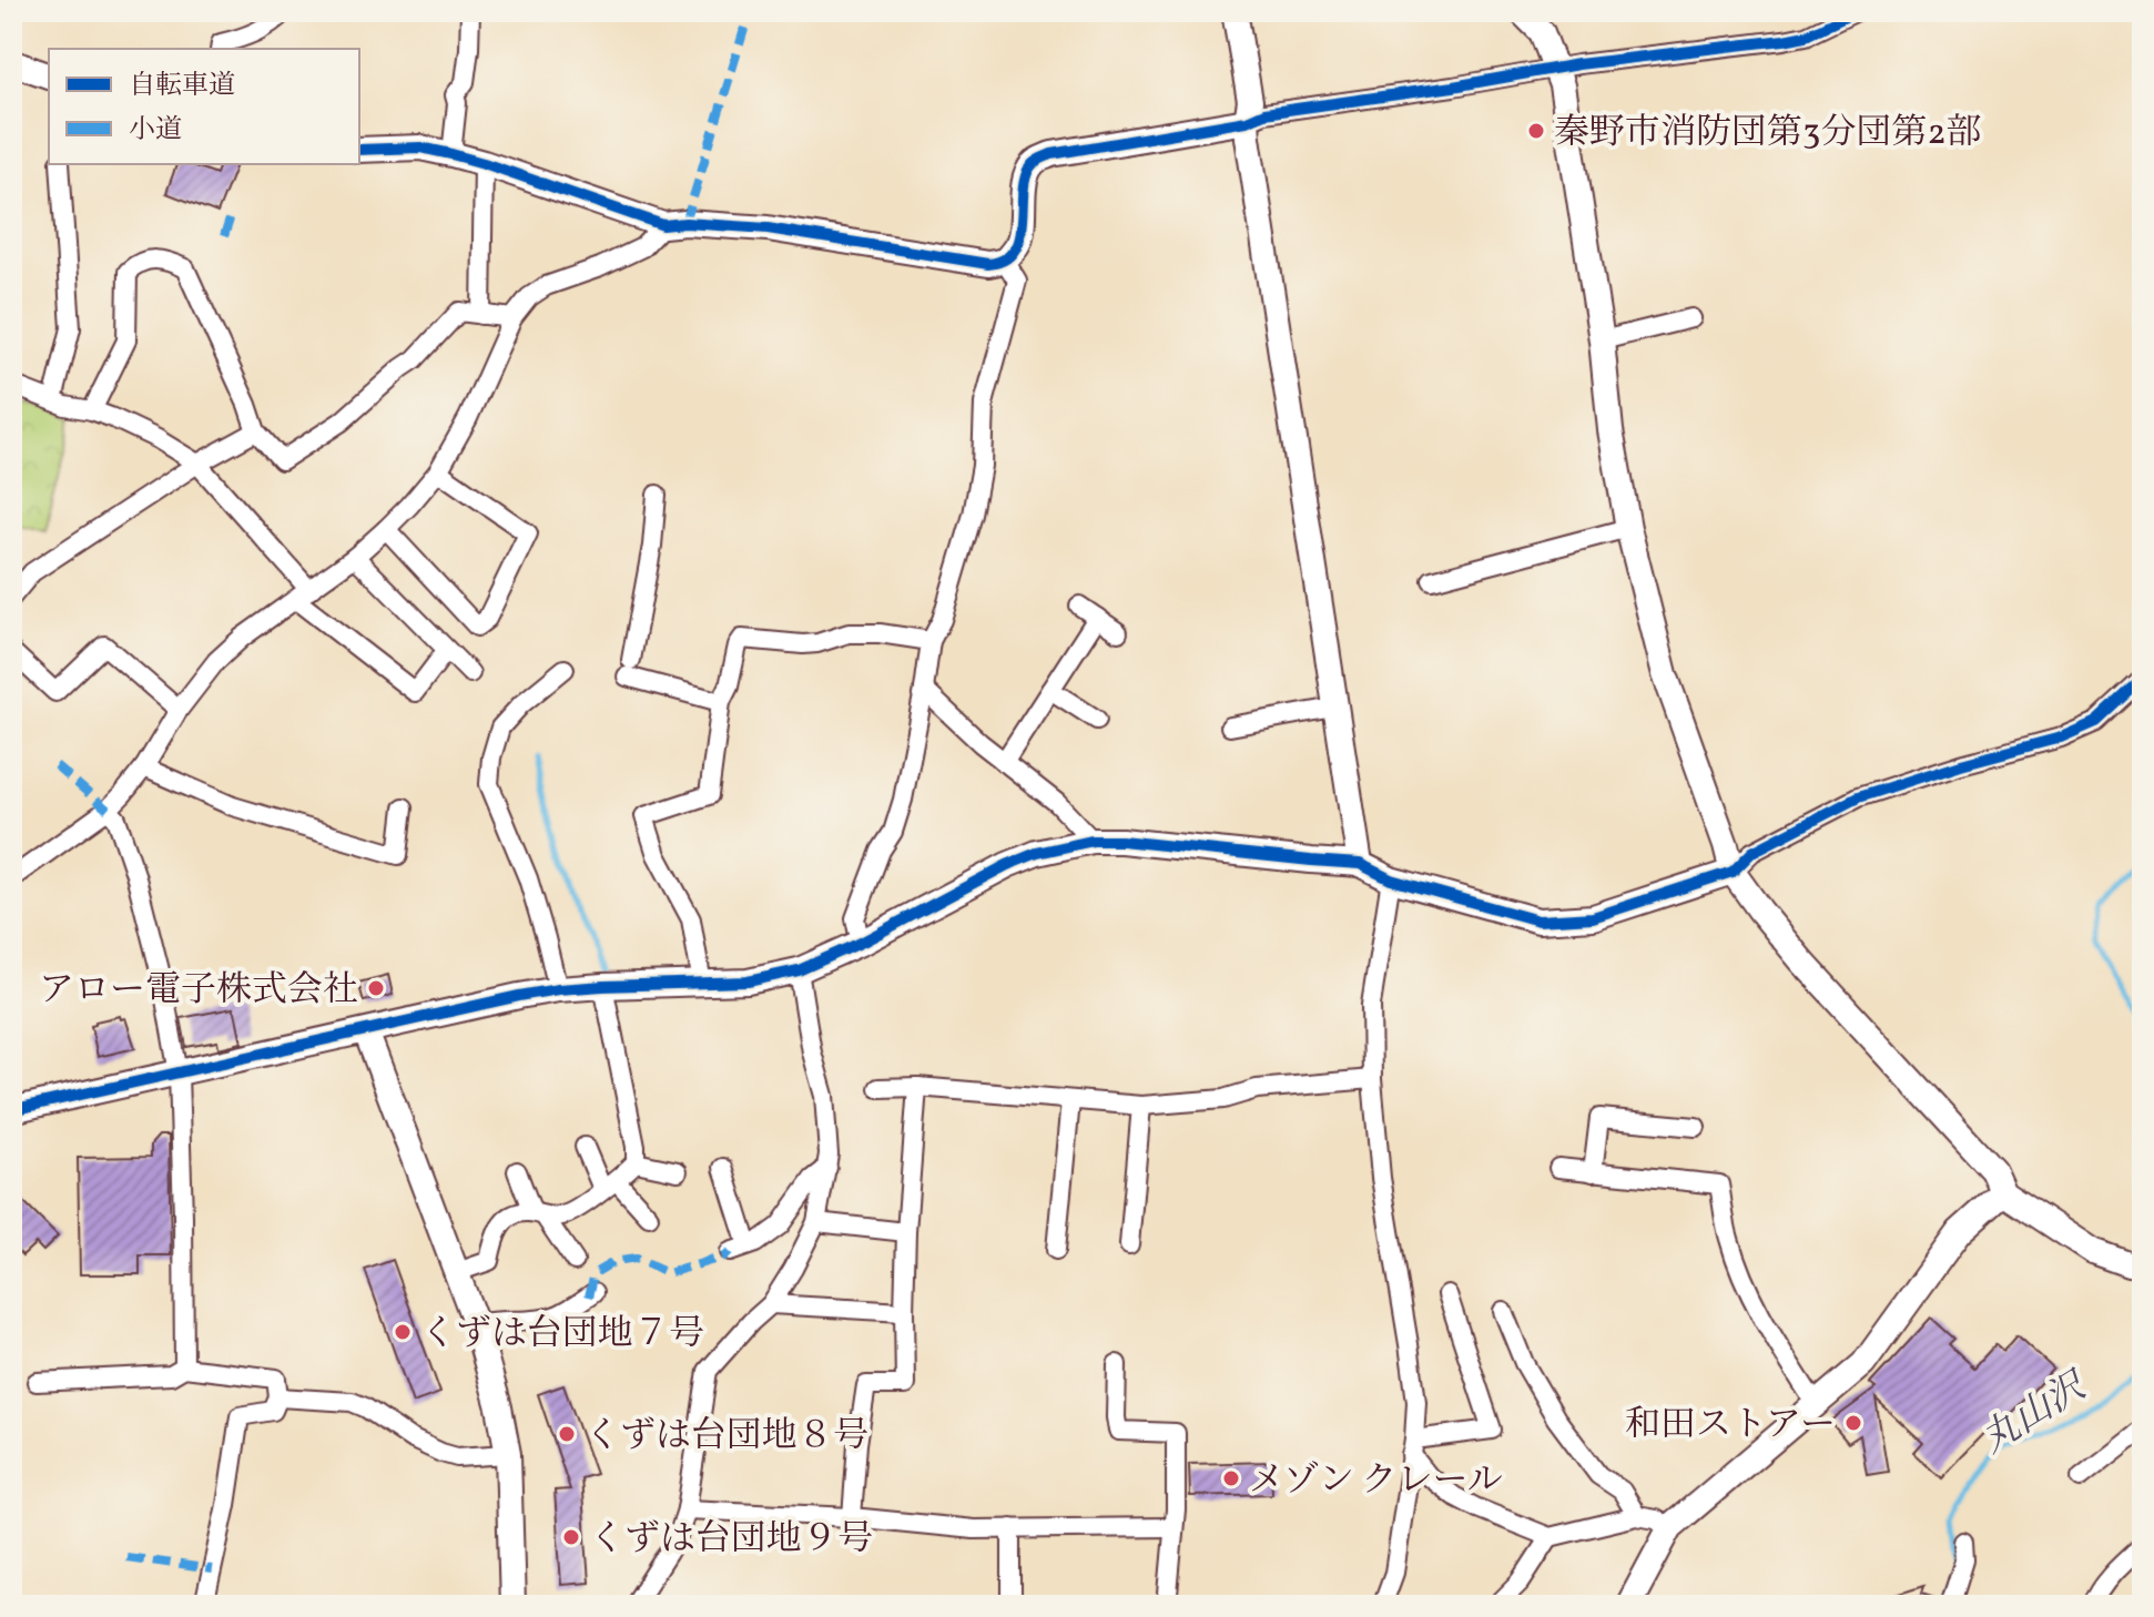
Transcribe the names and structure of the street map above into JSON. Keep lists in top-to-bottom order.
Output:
{
  "water": ["丸山沢"],
  "places": [
    "秦野市消防団第3分団第2部",
    "アロー電子株式会社",
    "くずは台団地７号",
    "和田ストアー",
    "くずは台団地８号",
    "メゾン クレール",
    "くずは台団地９号"
  ],
  "legend": ["自転車道", "小道"]
}
